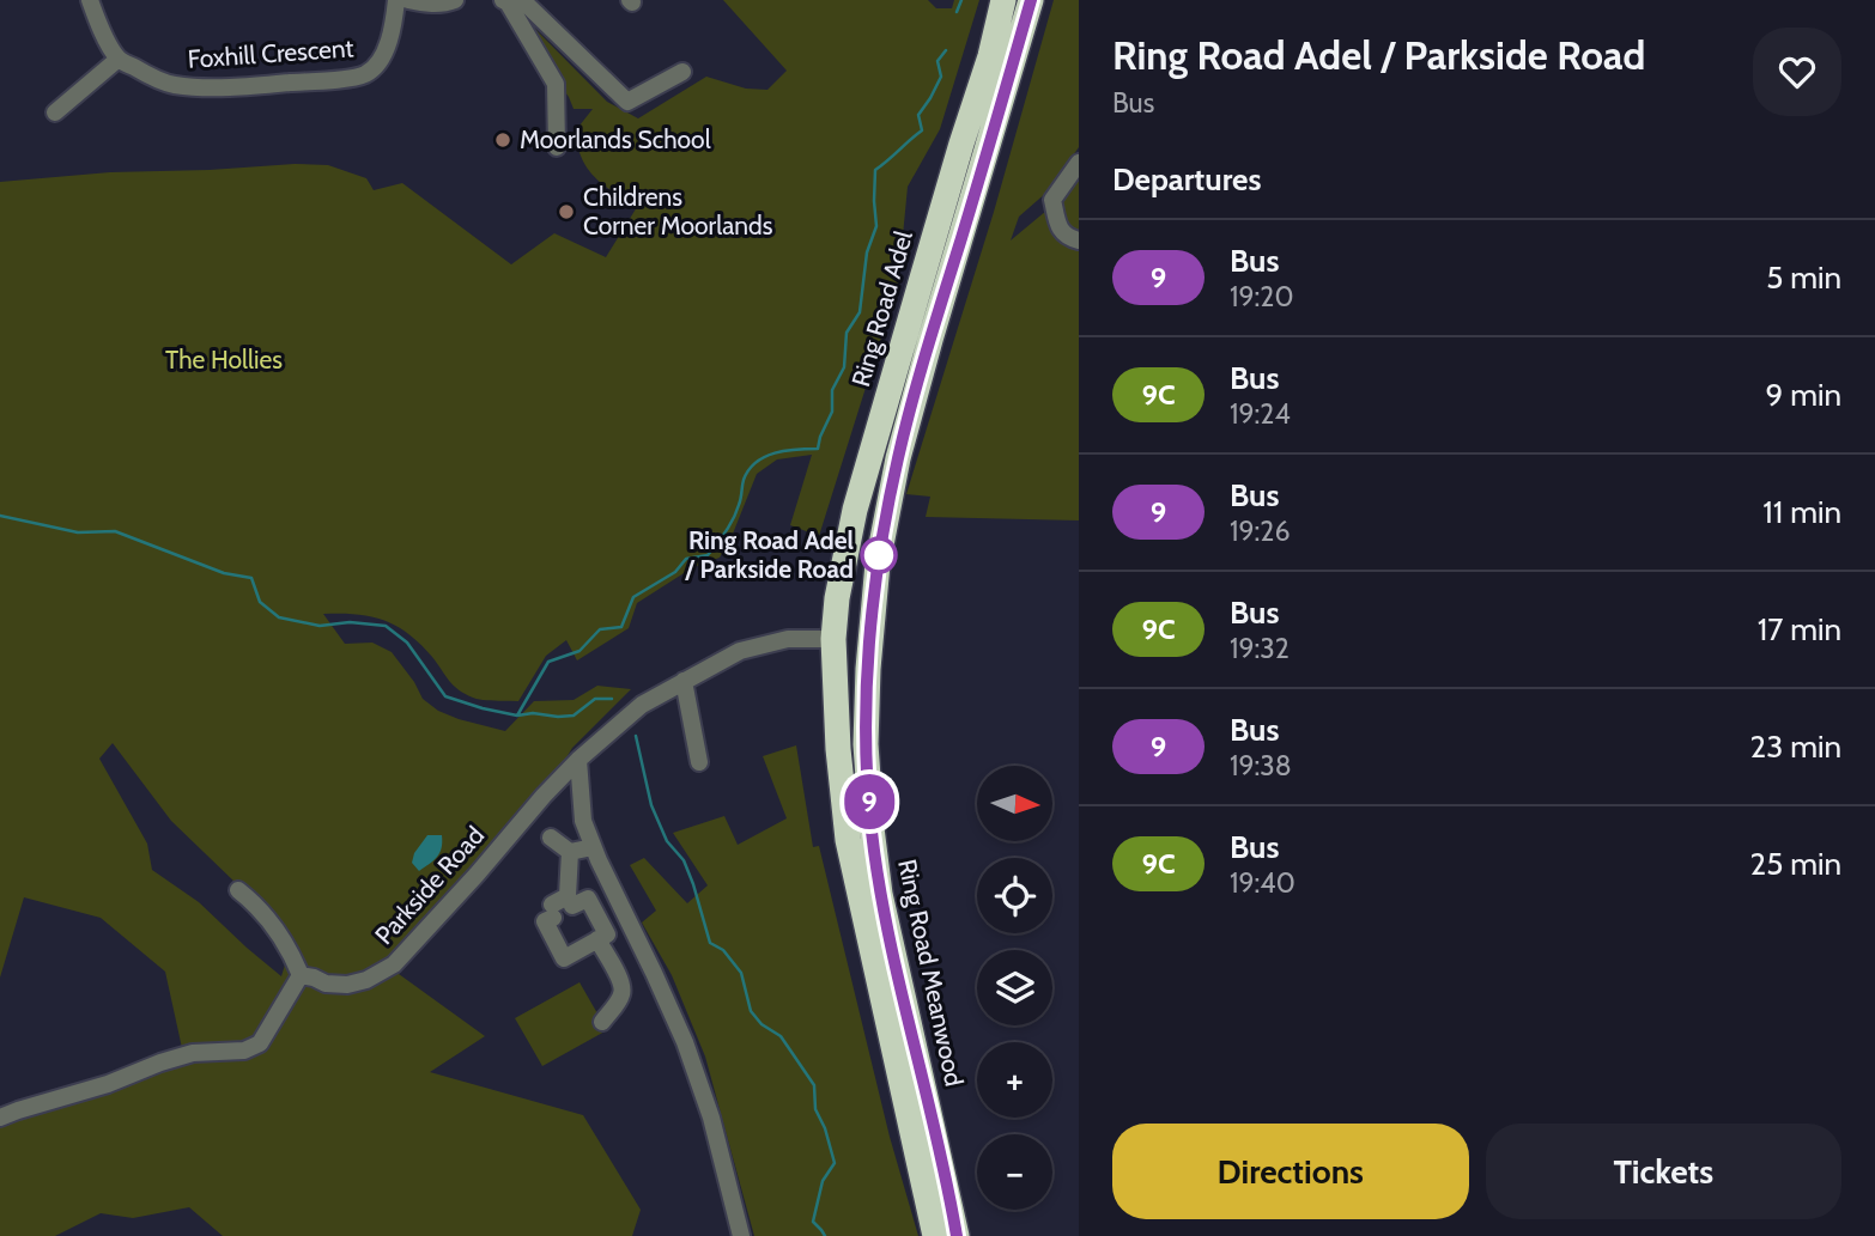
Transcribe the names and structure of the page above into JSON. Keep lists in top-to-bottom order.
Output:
{
  "streets": {
    "highway": ["Ring Road Adel", "Ring Road Meanwood"],
    "street": ["Foxhill Crescent", "Parkside Road"]
  },
  "crossings": [
    ["Ring Road Adel", "Parkside Road"],
    ["Ring Road Adel", "Ring Road Meanwood"],
    ["Parkside Road", "Ring Road Meanwood"]
  ],
  "parks": ["The Hollies"],
  "places": ["Moorlands School", "Childrens Corner Moorlands", "Ring Road Adel / Parkside Road"],
  "lines": ["bus line 9"],
  "north": "right",
  "page": {
    "on_map": "9",
    "heading": [
      ["Ring Road Adel / Parkside Road", "Bus"],
      "Departures"
    ],
    "list": [
      {
        "mark": "9",
        "name": "Bus",
        "note": "19:20",
        "value": "5 min"
      },
      {
        "mark": "9C",
        "name": "Bus",
        "note": "19:24",
        "value": "9 min"
      },
      {
        "mark": "9",
        "name": "Bus",
        "note": "19:26",
        "value": "11 min"
      },
      {
        "mark": "9C",
        "name": "Bus",
        "note": "19:32",
        "value": "17 min"
      },
      {
        "mark": "9",
        "name": "Bus",
        "note": "19:38",
        "value": "23 min"
      },
      {
        "mark": "9C",
        "name": "Bus",
        "note": "19:40",
        "value": "25 min"
      }
    ],
    "map_buttons": ["+", "−"],
    "buttons": ["Directions", "Tickets"]
  }
}
